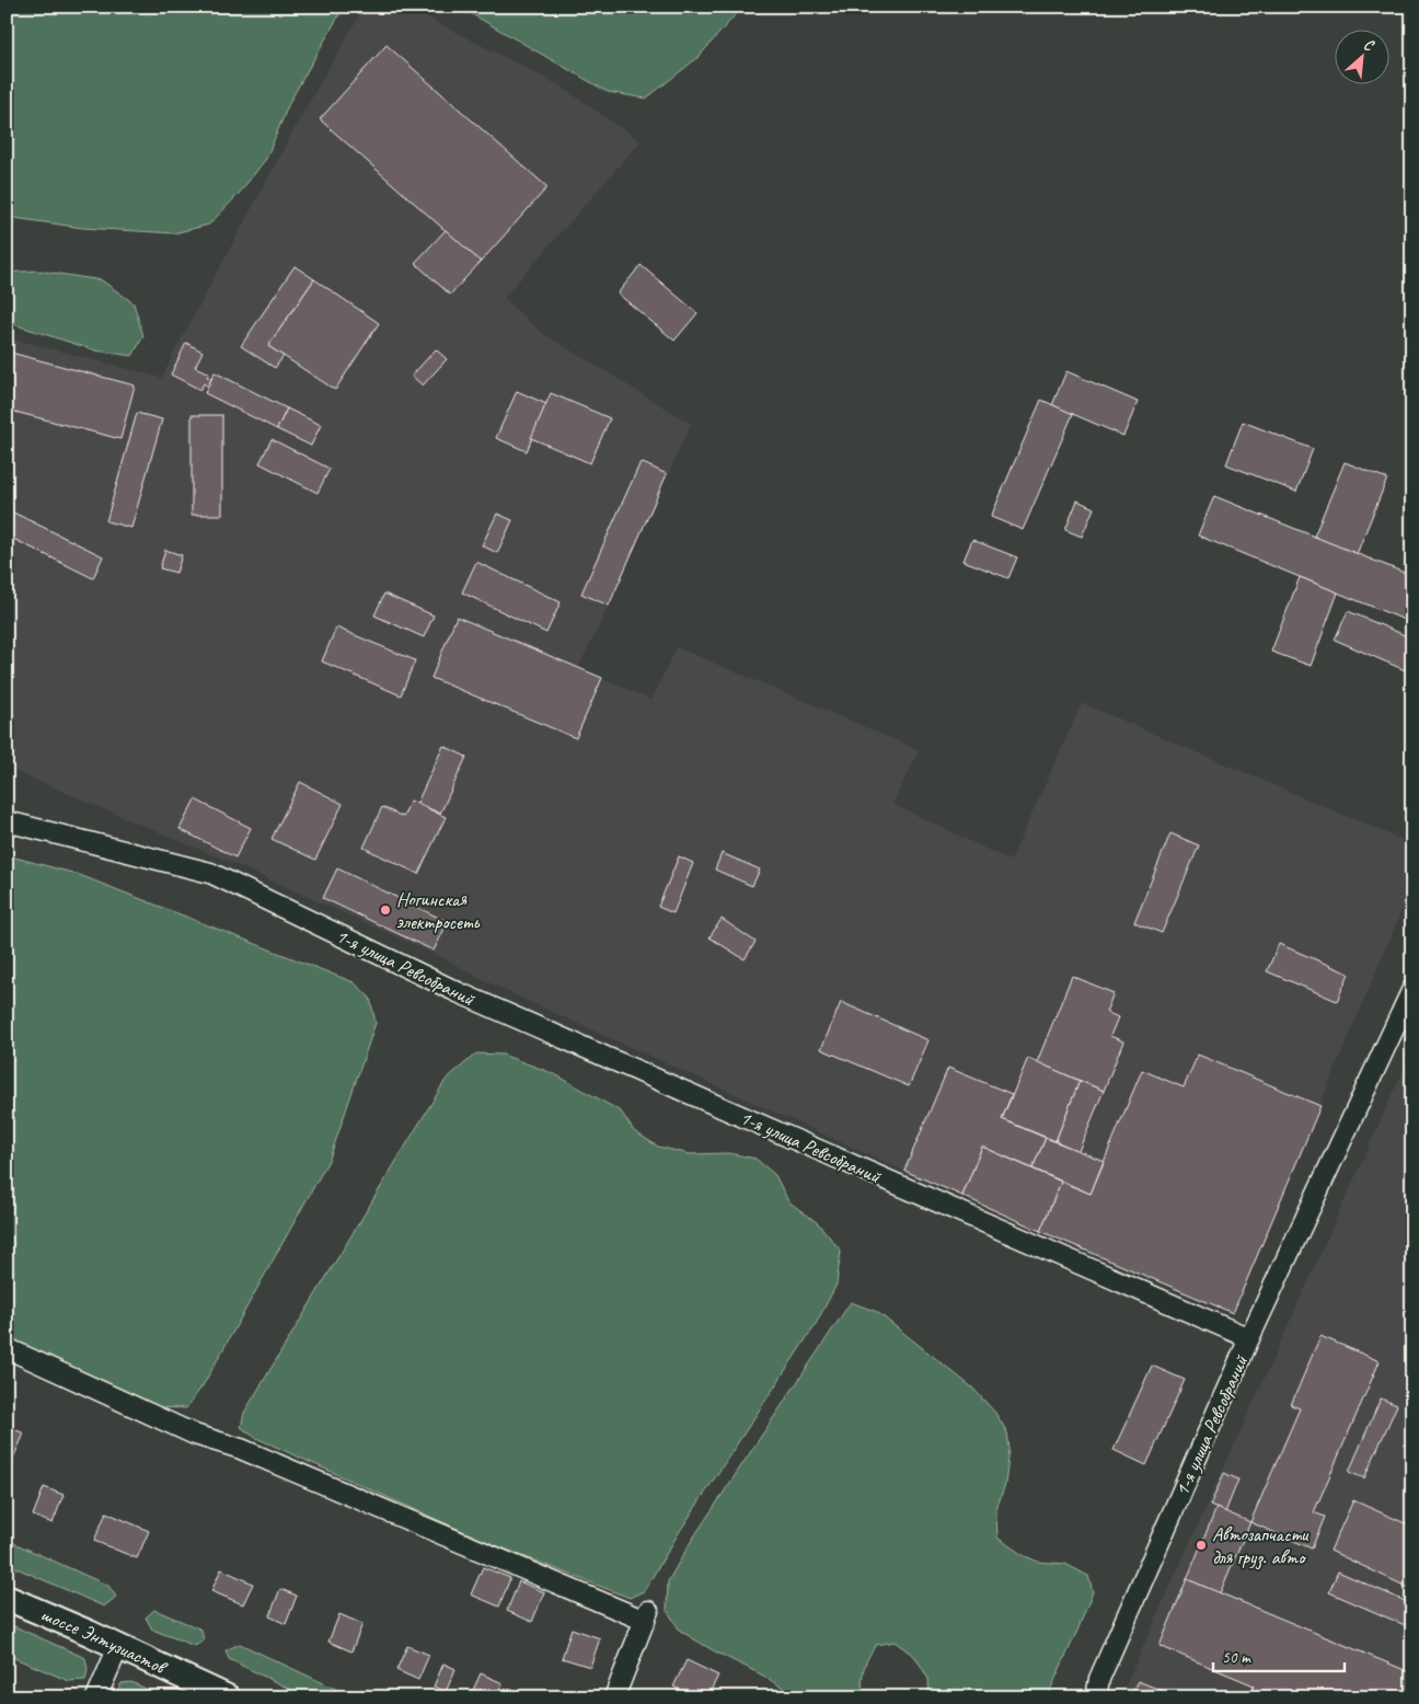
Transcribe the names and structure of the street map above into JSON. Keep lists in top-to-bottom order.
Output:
{
  "streets": {
    "main road": ["шоссе Энтузиастов"],
    "street": ["1-я улица Ревсобраний"]
  },
  "places": ["Ногинская электросеть", "Автозапчасти для груз. авто"],
  "scale_bar": "50 m",
  "north": "top right"
}
